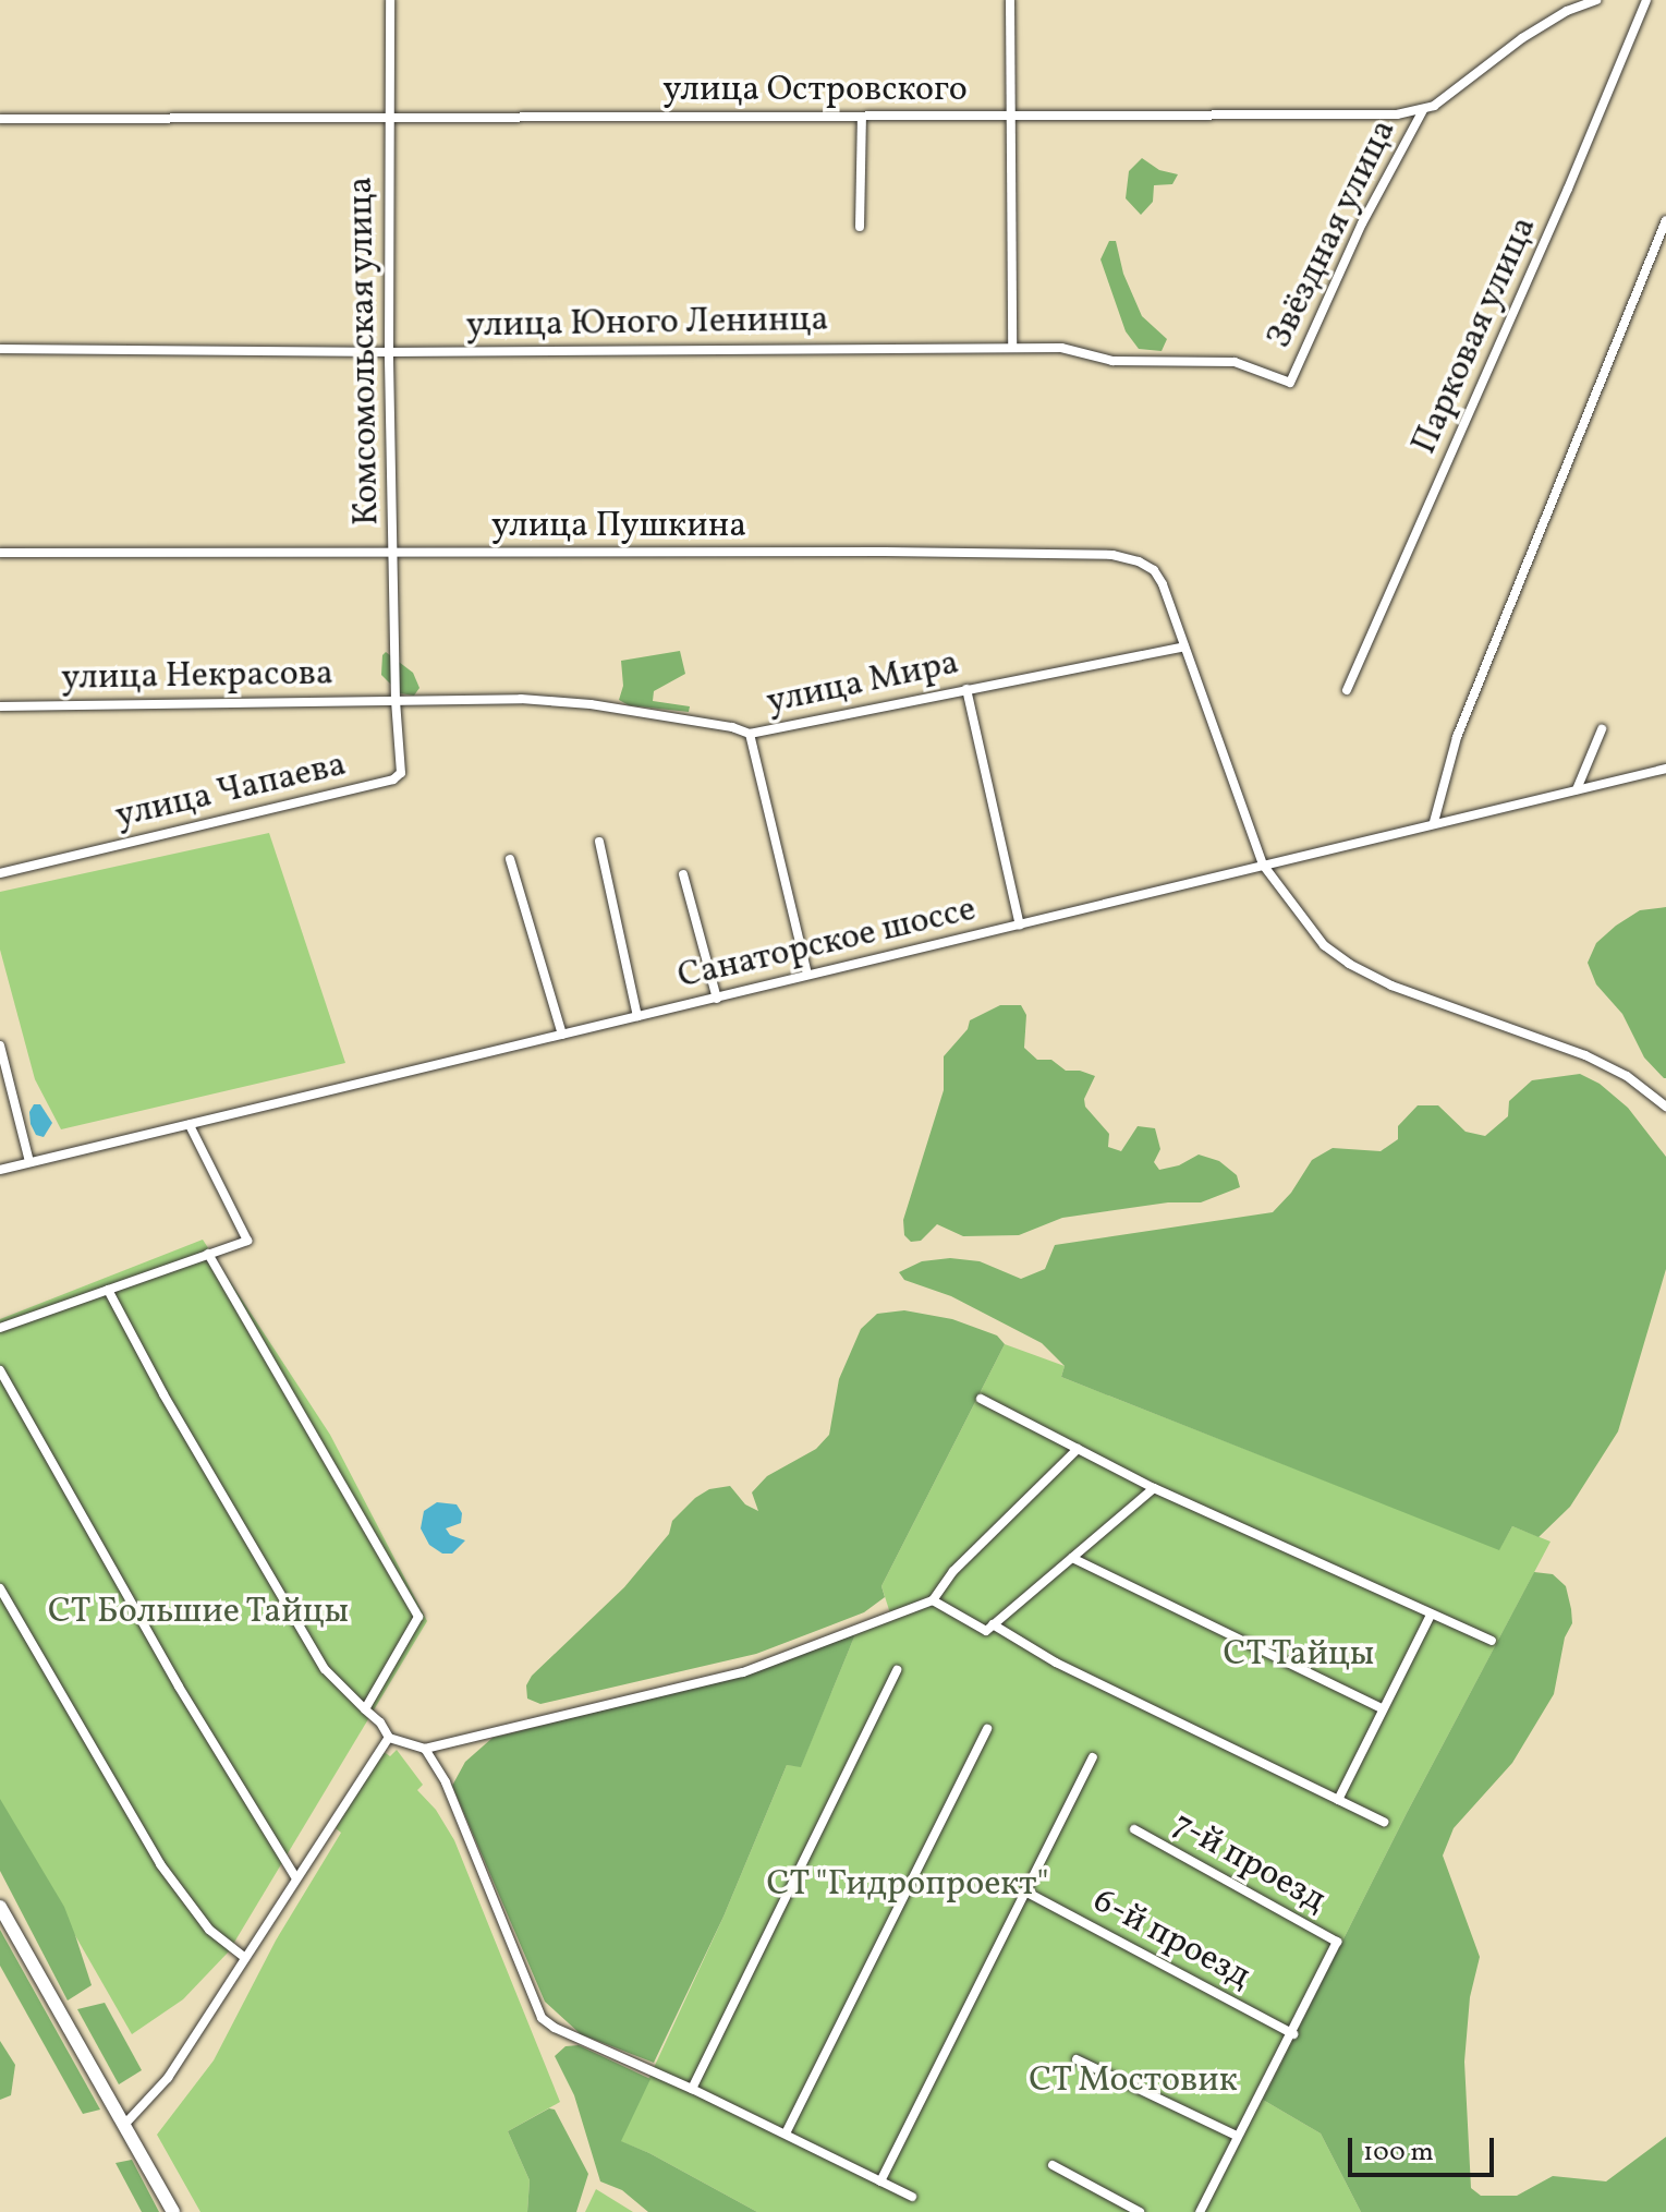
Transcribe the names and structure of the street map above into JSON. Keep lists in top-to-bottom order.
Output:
{
  "streets": {
    "street": [
      "улица Островского",
      "Звёздная улица",
      "улица Юного Ленинца",
      "Парковая улица",
      "Комсомольская улица",
      "улица Пушкина",
      "улица Некрасова",
      "улица Мира",
      "улица Чапаева",
      "Санаторское шоссе",
      "7-й проезд",
      "6-й проезд"
    ]
  },
  "crossings": [
    ["улица Островского", "Звёздная улица"],
    ["улица Островского", "Комсомольская улица"],
    ["Звёздная улица", "улица Юного Ленинца"],
    ["улица Юного Ленинца", "Комсомольская улица"],
    ["Комсомольская улица", "улица Пушкина"],
    ["Комсомольская улица", "улица Некрасова"],
    ["Комсомольская улица", "улица Мира"],
    ["Комсомольская улица", "улица Чапаева"],
    ["улица Пушкина", "улица Мира"],
    ["улица Пушкина", "Санаторское шоссе"],
    ["улица Некрасова", "улица Мира"],
    ["улица Некрасова", "улица Чапаева"],
    ["улица Мира", "улица Чапаева"],
    ["7-й проезд", "6-й проезд"]
  ],
  "parks": [
    "СТ Большие Тайцы",
    "СТ Тайцы",
    "СТ \"Гидропроект\"",
    "СТ Мостовик"
  ],
  "scale_bar": "100 m"
}
